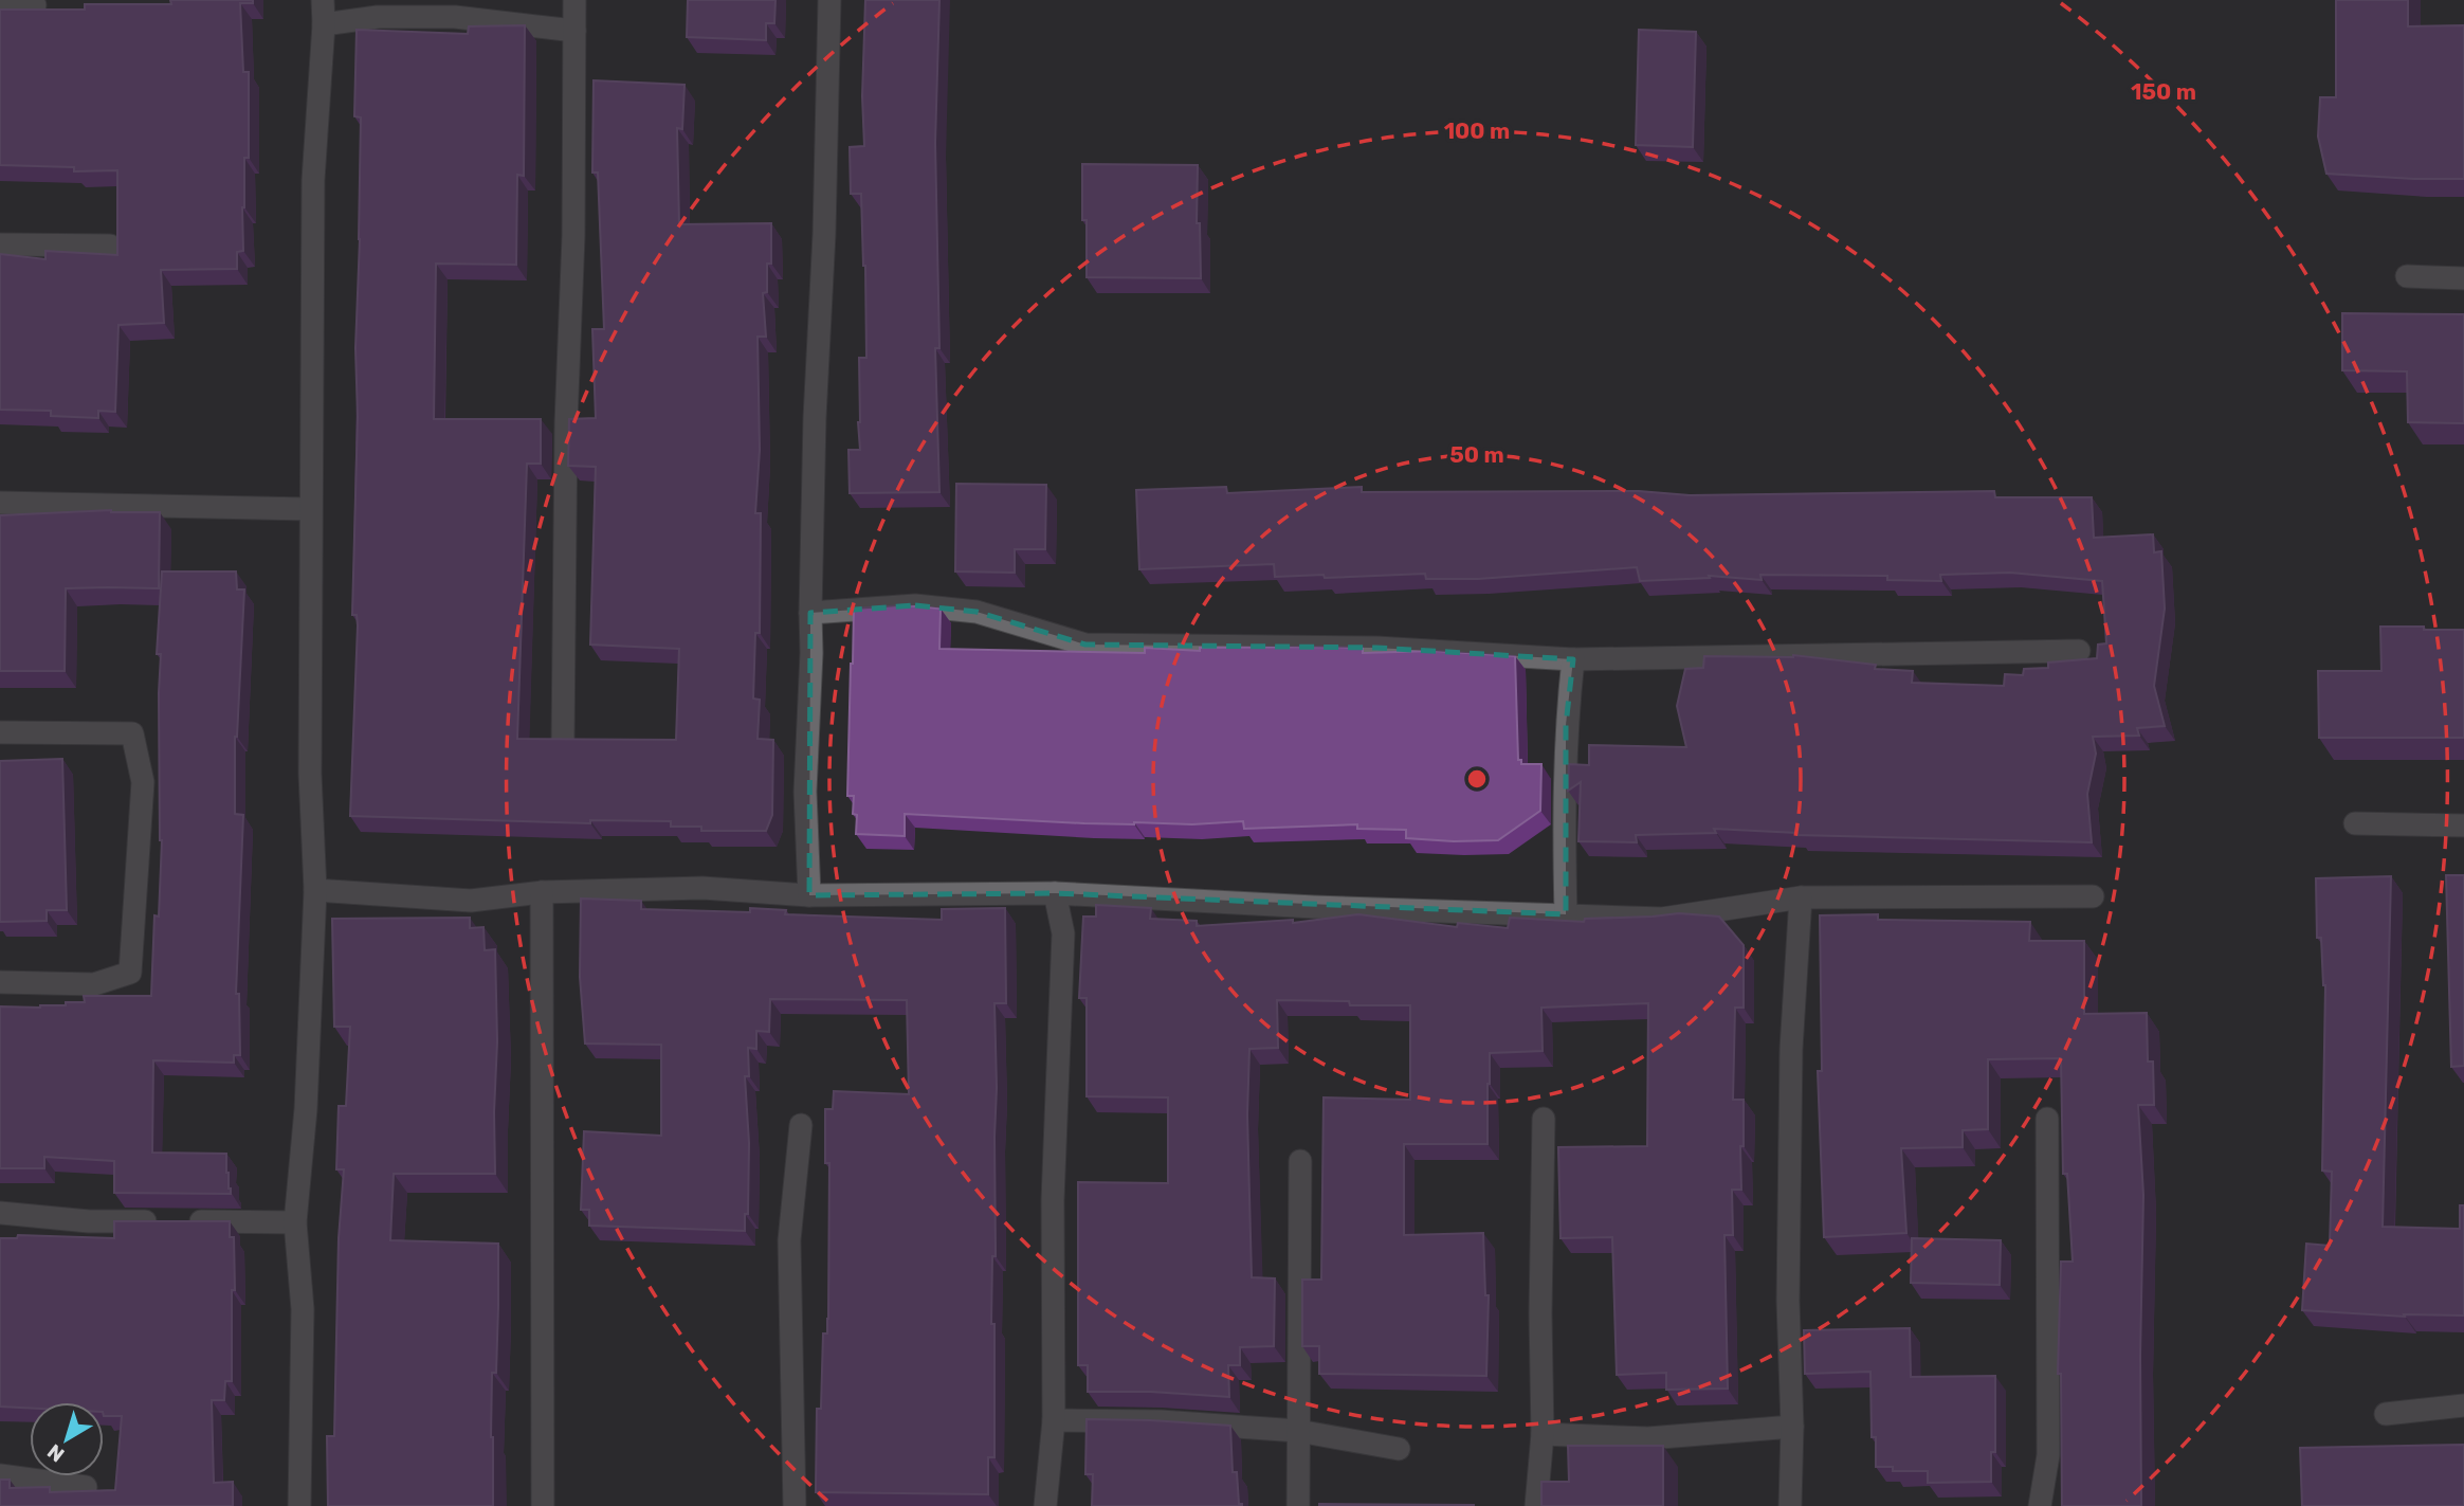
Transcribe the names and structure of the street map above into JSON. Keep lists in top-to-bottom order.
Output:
{
  "north": "bottom left",
  "rings": ["150 m", "100 m", "50 m"]
}
